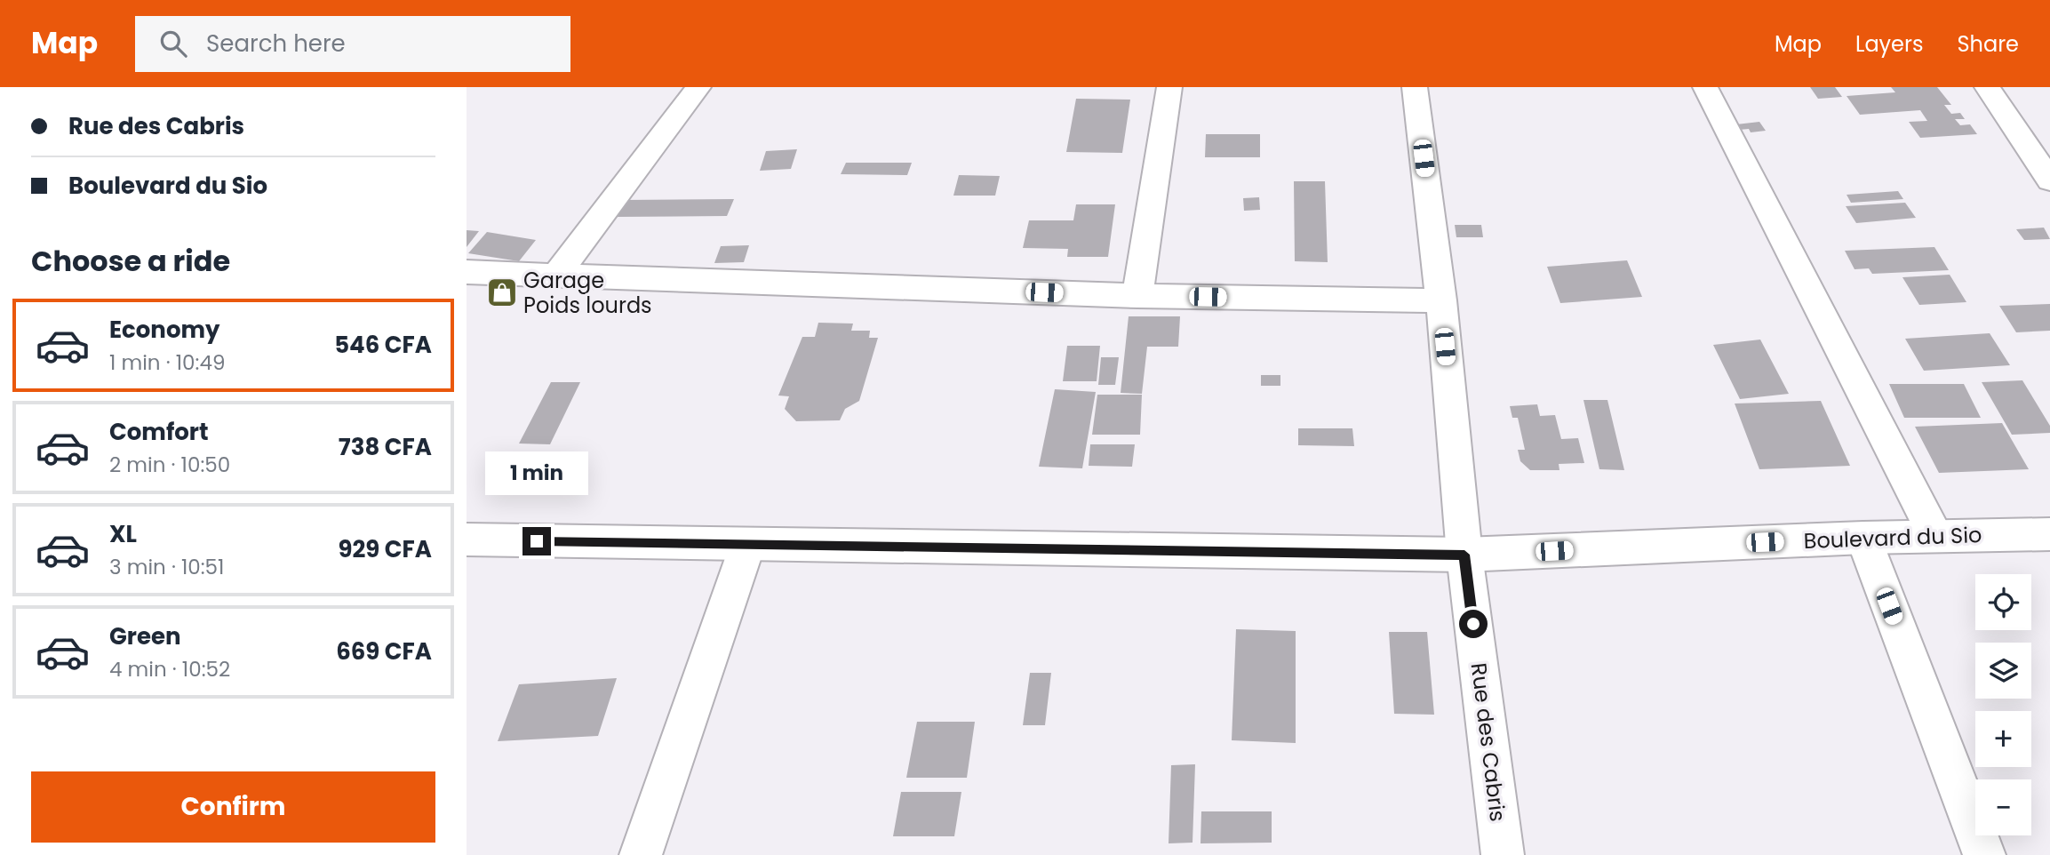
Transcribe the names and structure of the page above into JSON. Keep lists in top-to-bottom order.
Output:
{
  "streets": {
    "street": ["Boulevard du Sio", "Rue des Cabris"]
  },
  "crossings": [
    ["Boulevard du Sio", "Rue des Cabris"]
  ],
  "places": {
    "shop": ["Garage Poids lourds"]
  },
  "page": {
    "header": "Map",
    "search": "Search here",
    "nav": ["Map", "Layers", "Share"],
    "banner": ["Rue des Cabris", "Boulevard du Sio"],
    "heading": "Choose a ride",
    "list": [
      {
        "name": "Economy",
        "note": "1 min · 10:49",
        "value": "546 CFA"
      },
      {
        "name": "Comfort",
        "note": "2 min · 10:50",
        "value": "738 CFA"
      },
      {
        "name": "XL",
        "note": "3 min · 10:51",
        "value": "929 CFA"
      },
      {
        "name": "Green",
        "note": "4 min · 10:52",
        "value": "669 CFA"
      }
    ],
    "bubble": "1 min",
    "map_buttons": ["+", "−"],
    "buttons": "Confirm"
  }
}
